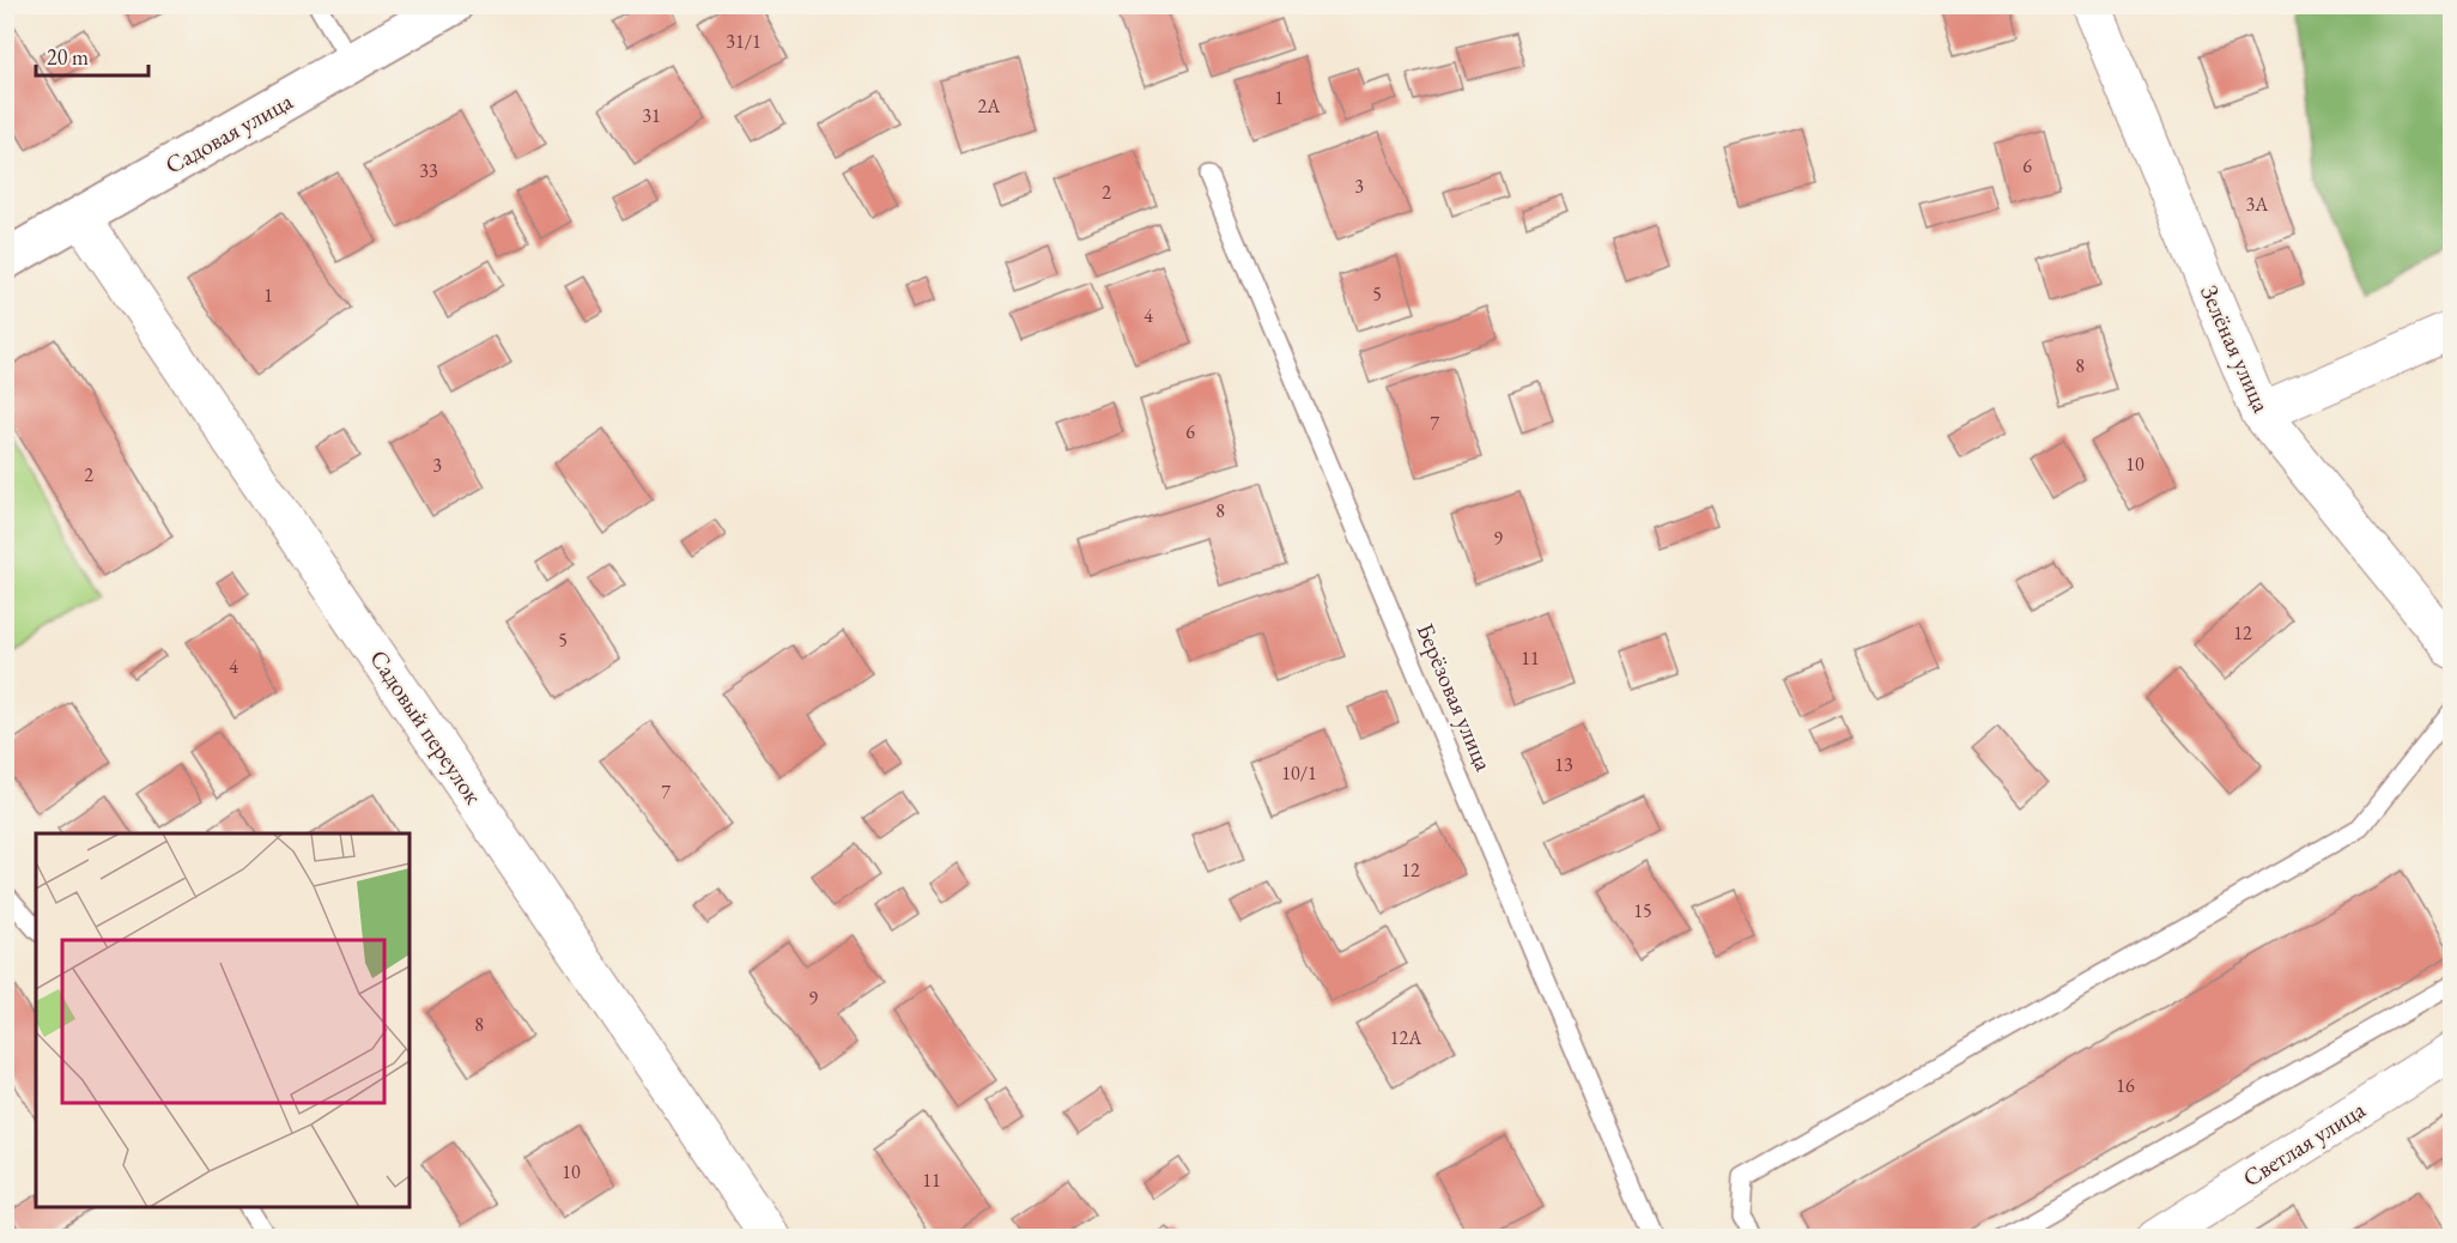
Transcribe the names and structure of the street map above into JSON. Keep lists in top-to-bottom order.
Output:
{
  "streets": {
    "street": [
      "Садовая улица",
      "Зелёная улица",
      "Садовый переулок",
      "Светлая улица"
    ],
    "lane": ["Берёзовая улица"]
  },
  "crossings": [
    ["Садовая улица", "Садовый переулок"]
  ],
  "house_numbers": [
    "31/1",
    "1",
    "2А",
    "31",
    "6",
    "33",
    "3",
    "2",
    "3А",
    "5",
    "1",
    "4",
    "8",
    "7",
    "6",
    "10",
    "3",
    "2",
    "8",
    "9",
    "12",
    "5",
    "11",
    "4",
    "13",
    "10/1",
    "7",
    "12",
    "15",
    "9",
    "8",
    "12А",
    "16",
    "10",
    "11"
  ],
  "scale_bar": "20 m"
}
